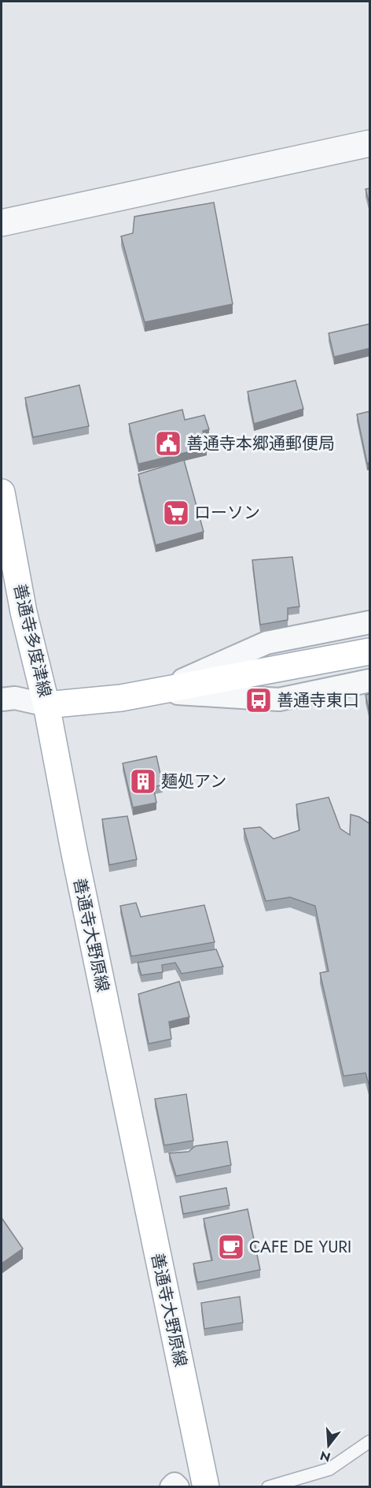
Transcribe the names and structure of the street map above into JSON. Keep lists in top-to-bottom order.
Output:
{
  "streets": {
    "main road": ["善通寺多度津線", "善通寺大野原線"]
  },
  "crossings": [
    ["善通寺多度津線", "善通寺大野原線"]
  ],
  "places": {
    "public building": ["善通寺本郷通郵便局"],
    "supermarket": ["ローソン"],
    "bus stop": ["善通寺東口"],
    "building": ["麺処アン"],
    "cafe": ["CAFE DE YURI"]
  },
  "north": "bottom"
}
